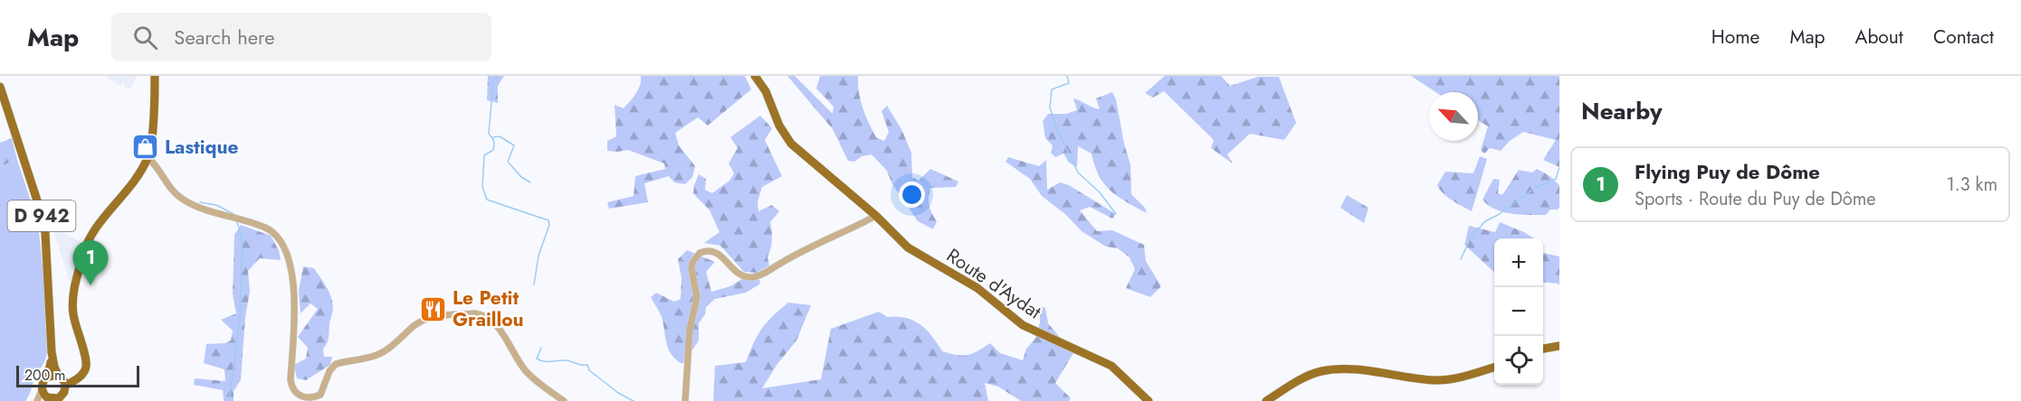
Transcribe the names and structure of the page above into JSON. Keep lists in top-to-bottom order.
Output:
{
  "streets": {
    "main road": ["D 942", "Route d'Aydat"]
  },
  "places": {
    "shop": ["Lastique"],
    "restaurant": ["Le Petit Graillou"]
  },
  "scale_bar": "200 m",
  "north": "top left",
  "page": {
    "header": "Map",
    "search": "Search here",
    "nav": [
      "Home",
      "Map",
      "About",
      "Contact"
    ],
    "heading": "Nearby",
    "list": [
      {
        "mark": "1",
        "name": "Flying Puy de Dôme",
        "note": "Sports · Route du Puy de Dôme",
        "value": "1.3 km"
      }
    ],
    "map_buttons": ["+", "−"],
    "pins": "1",
    "scale": "200 m"
  }
}
